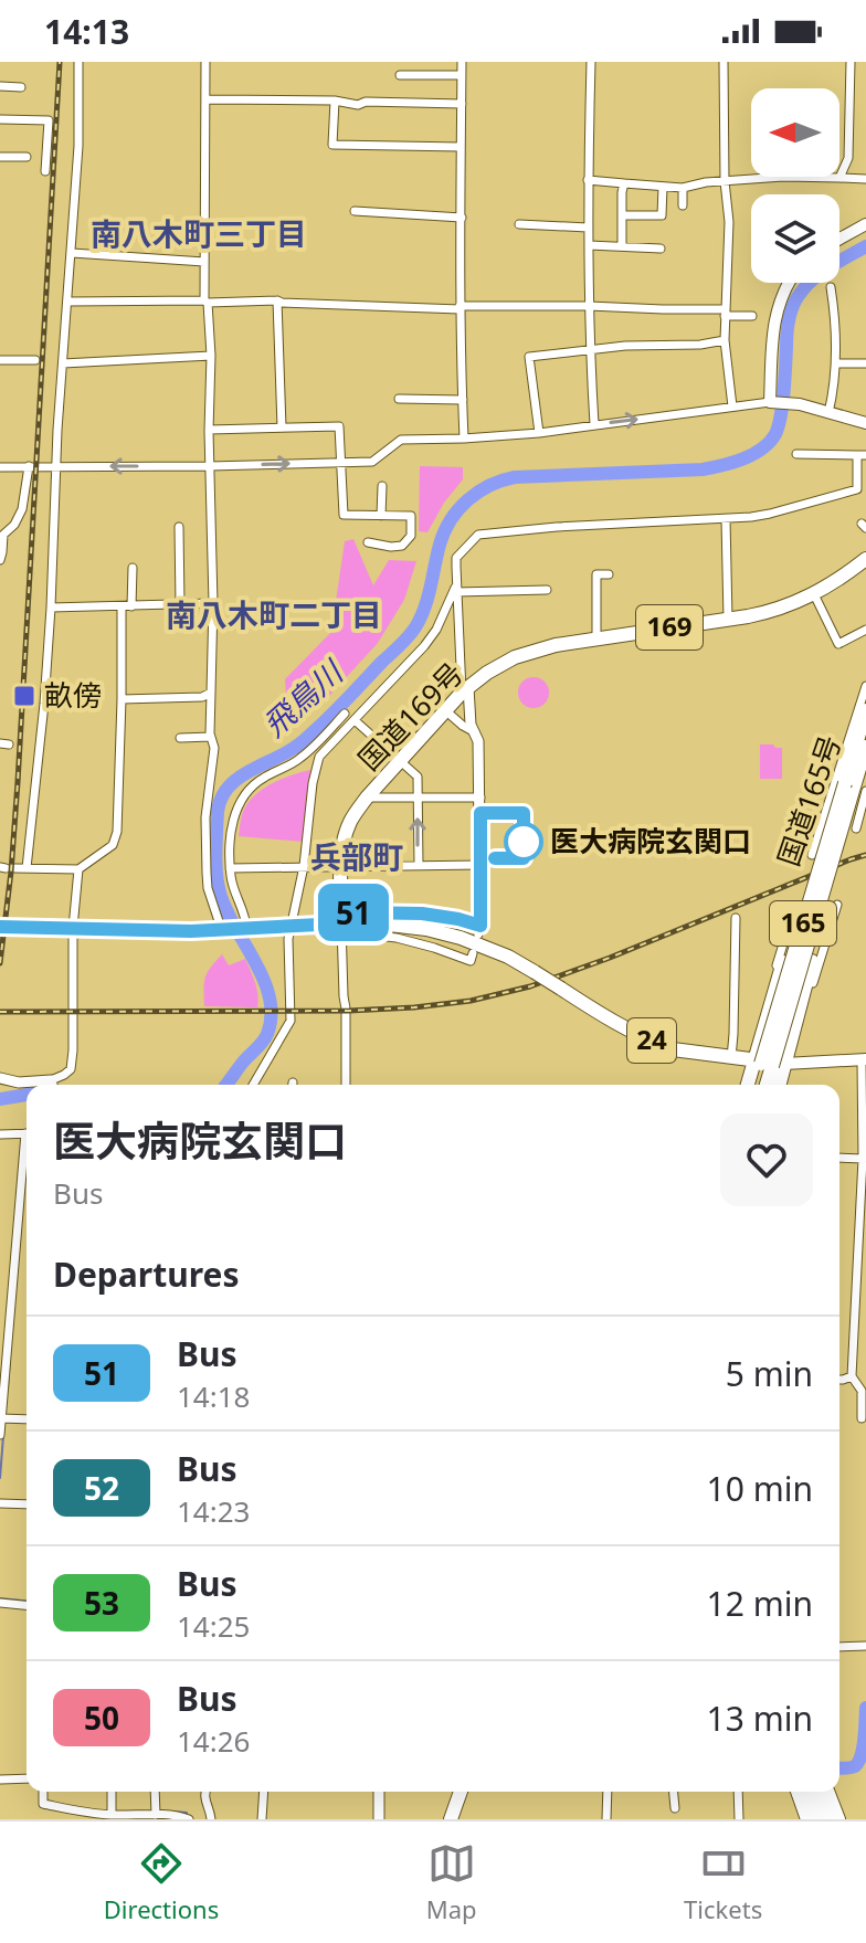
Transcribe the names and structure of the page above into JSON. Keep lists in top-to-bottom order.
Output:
{
  "streets": {
    "highway": [
      "169",
      "国道169号",
      "国道165号",
      "165",
      "24"
    ]
  },
  "crossings": [
    ["国道169号", "24"],
    ["国道165号", "165"],
    ["国道165号", "24"],
    ["165", "24"]
  ],
  "districts": ["南八木町三丁目", "南八木町二丁目", "兵部町"],
  "water": ["飛鳥川"],
  "places": {
    "transit": ["畝傍"],
    "other": ["医大病院玄関口"]
  },
  "lines": ["bus line 51"],
  "north": "left",
  "page": {
    "status": "14:13",
    "on_map": "51",
    "heading": [
      ["医大病院玄関口", "Bus"],
      "Departures"
    ],
    "list": [
      {
        "mark": "51",
        "name": "Bus",
        "note": "14:18",
        "value": "5 min"
      },
      {
        "mark": "52",
        "name": "Bus",
        "note": "14:23",
        "value": "10 min"
      },
      {
        "mark": "53",
        "name": "Bus",
        "note": "14:25",
        "value": "12 min"
      },
      {
        "mark": "50",
        "name": "Bus",
        "note": "14:26",
        "value": "13 min"
      }
    ],
    "tabs": ["Directions", "Map", "Tickets"]
  }
}
